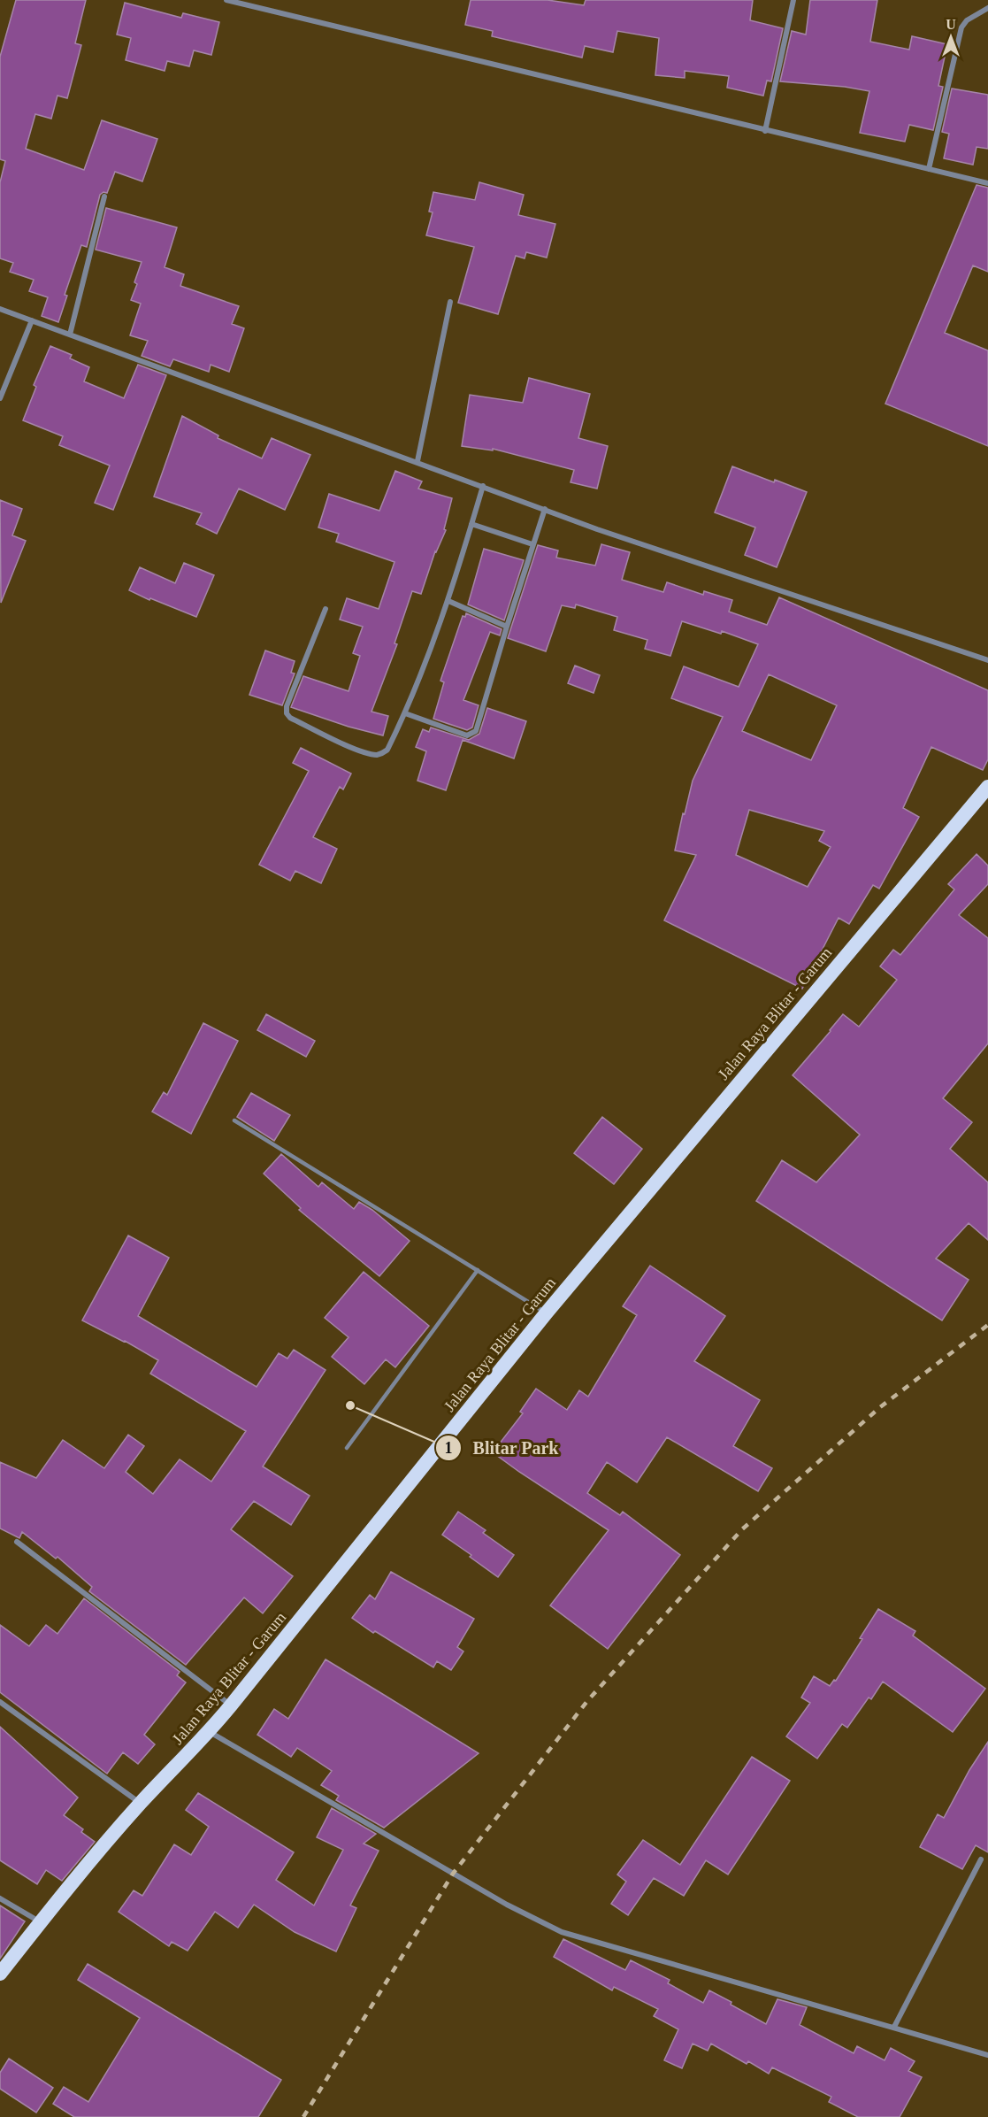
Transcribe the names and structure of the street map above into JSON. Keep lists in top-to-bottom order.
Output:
{
  "streets": {
    "highway": ["Jalan Raya Blitar - Garum"]
  },
  "places": ["Blitar Park"],
  "north": "top"
}
